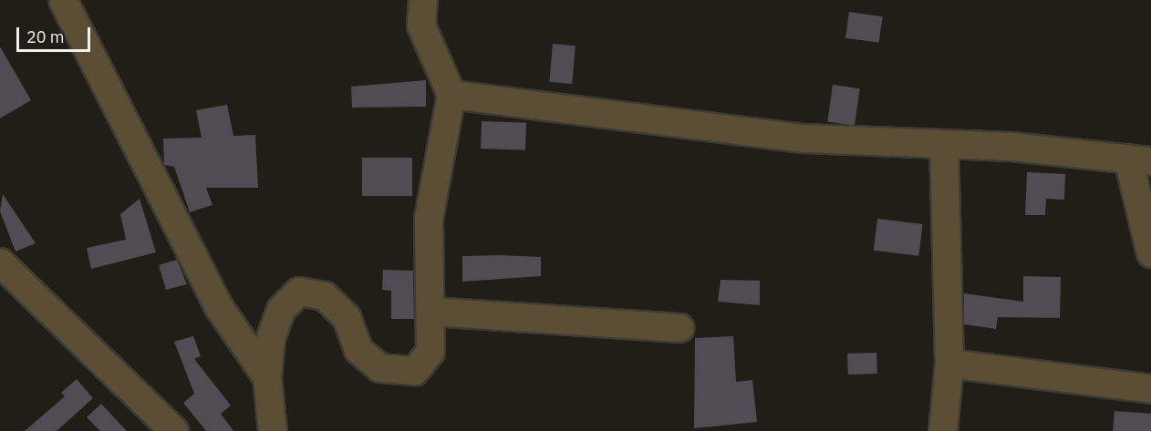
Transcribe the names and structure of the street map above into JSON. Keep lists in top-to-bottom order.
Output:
{
  "scale_bar": "20 m"
}
